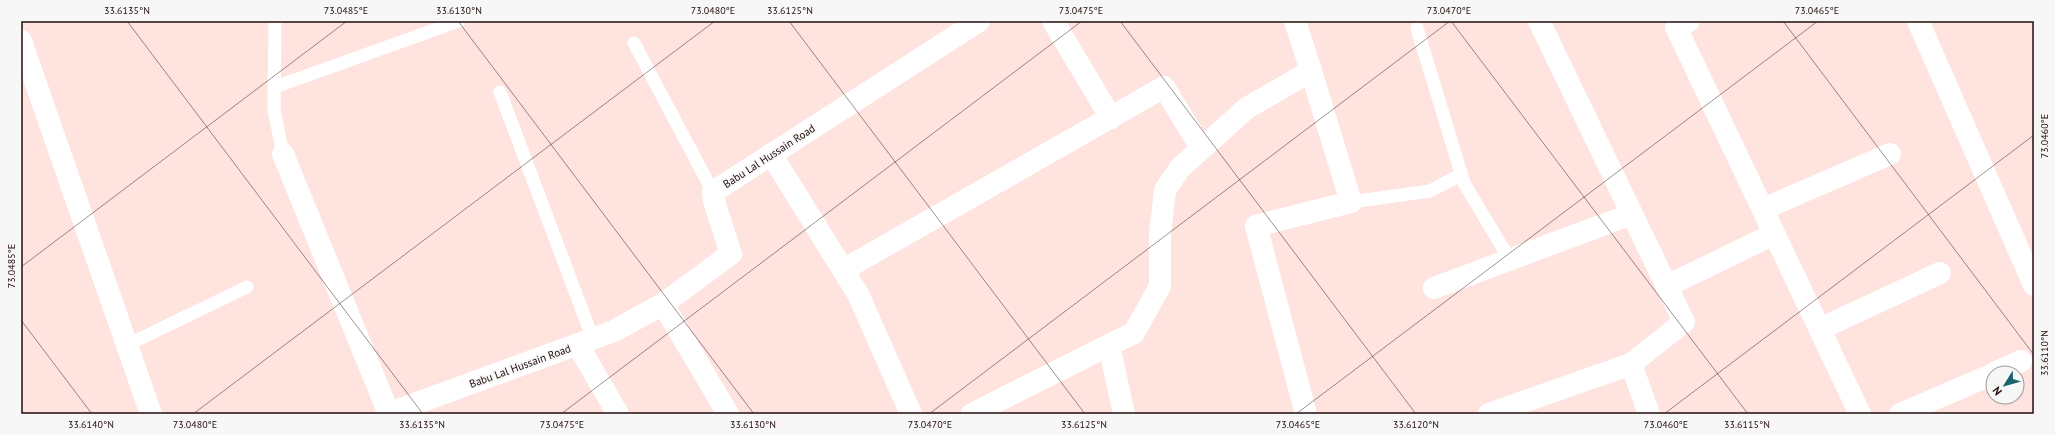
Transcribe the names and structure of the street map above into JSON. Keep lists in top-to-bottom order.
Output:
{
  "streets": {
    "street": ["Babu Lal Hussain Road"]
  },
  "north": "bottom left",
  "coordinates": [
    "33.6135°N",
    "73.0485°E",
    "33.6130°N",
    "73.0480°E",
    "33.6125°N",
    "73.0475°E",
    "73.0470°E",
    "73.0465°E",
    "73.0460°E",
    "33.6110°N",
    "33.6140°N",
    "33.6120°N",
    "33.6115°N"
  ]
}
